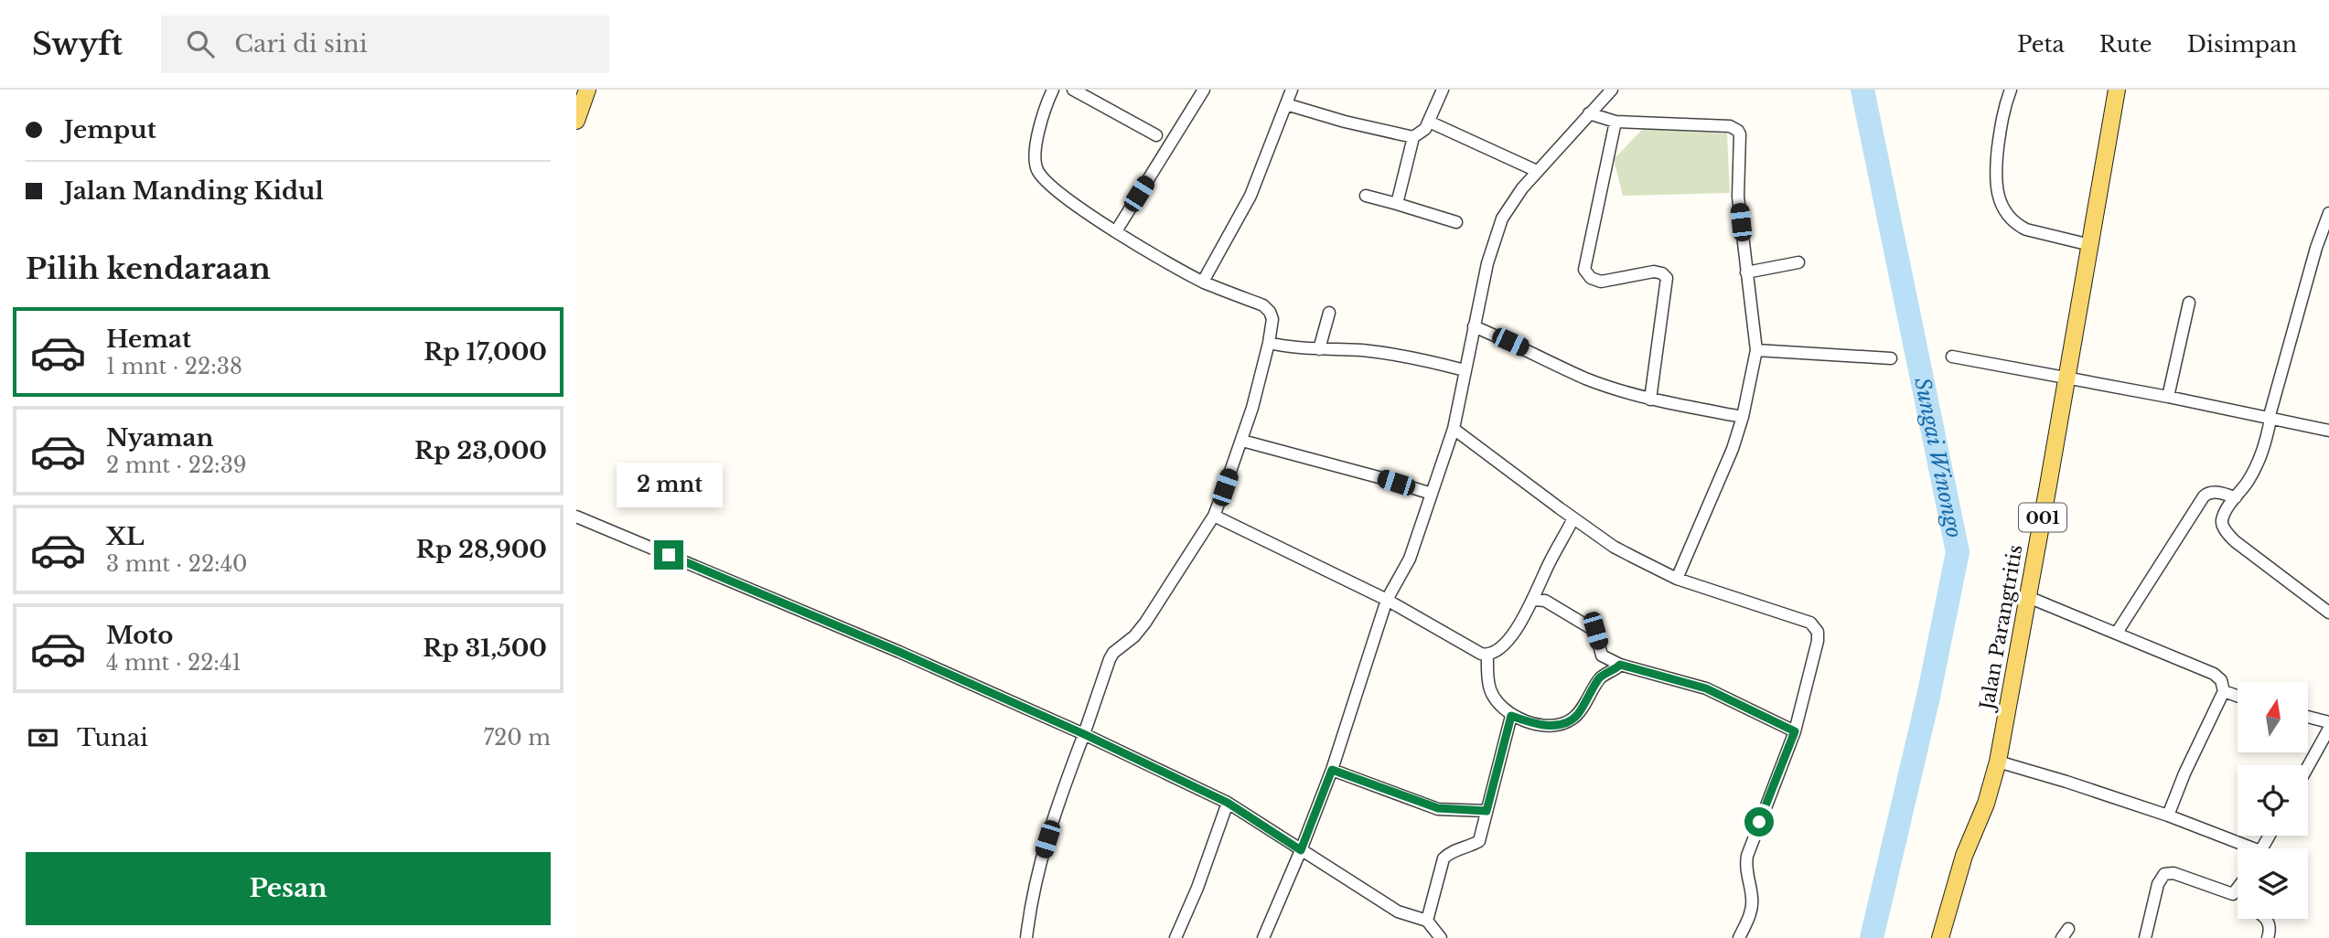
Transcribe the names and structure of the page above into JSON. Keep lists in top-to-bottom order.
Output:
{
  "streets": {
    "main road": ["001", "Jalan Parangtritis"]
  },
  "water": ["Sungai Winongo"],
  "north": "top",
  "page": {
    "header": "Swyft",
    "search": "Cari di sini",
    "nav": ["Peta", "Rute", "Disimpan"],
    "banner": ["Jemput", "Jalan Manding Kidul"],
    "heading": "Pilih kendaraan",
    "list": [
      {
        "name": "Hemat",
        "note": "1 mnt · 22:38",
        "value": "Rp 17,000"
      },
      {
        "name": "Nyaman",
        "note": "2 mnt · 22:39",
        "value": "Rp 23,000"
      },
      {
        "name": "XL",
        "note": "3 mnt · 22:40",
        "value": "Rp 28,900"
      },
      {
        "name": "Moto",
        "note": "4 mnt · 22:41",
        "value": "Rp 31,500"
      }
    ],
    "bubble": "2 mnt",
    "pay": ["Tunai", "720 m"],
    "buttons": "Pesan"
  }
}
